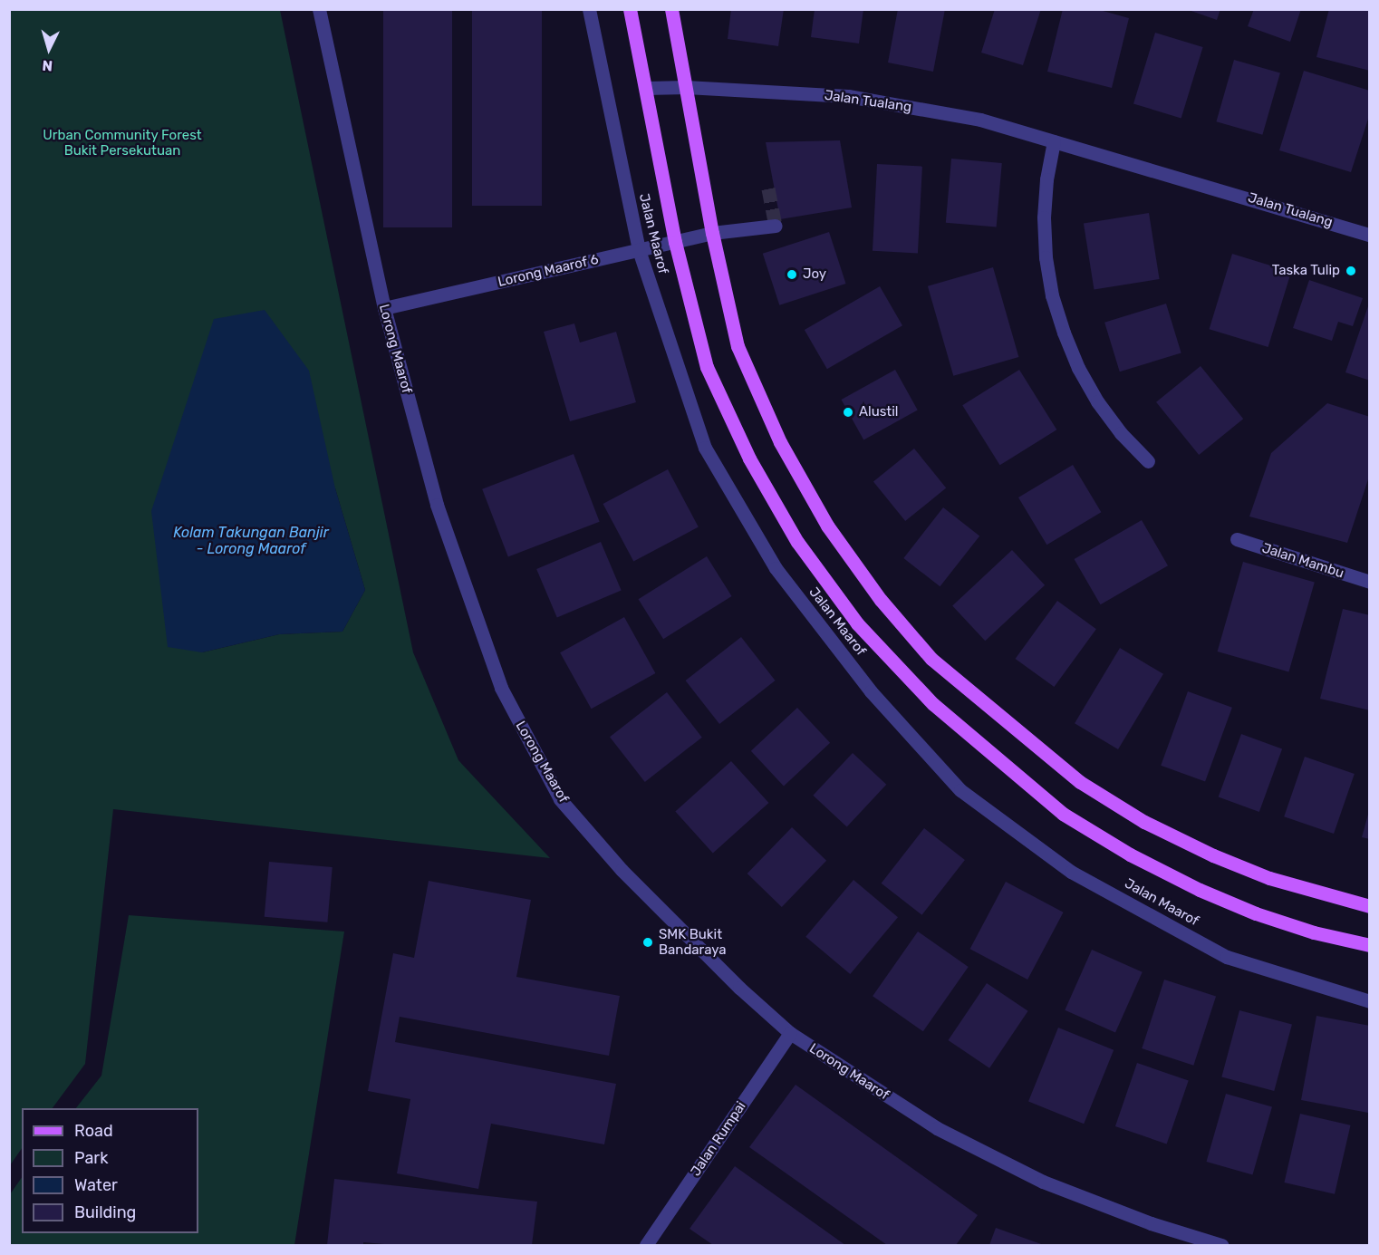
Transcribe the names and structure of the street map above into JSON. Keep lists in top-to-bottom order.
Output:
{
  "streets": {
    "main road": ["Jalan Maarof"],
    "street": [
      "Jalan Tualang",
      "Lorong Maarof 6",
      "Lorong Maarof",
      "Jalan Mambu",
      "Jalan Rumpai"
    ]
  },
  "crossings": [
    ["Jalan Tualang", "Jalan Maarof"],
    ["Jalan Maarof", "Lorong Maarof 6"],
    ["Lorong Maarof 6", "Lorong Maarof"],
    ["Lorong Maarof", "Jalan Rumpai"]
  ],
  "water": ["Kolam Takungan Banjir - Lorong Maarof"],
  "parks": ["Urban Community Forest Bukit Persekutuan"],
  "places": [
    "Taska Tulip",
    "Joy",
    "Alustil",
    "SMK Bukit Bandaraya"
  ],
  "legend": [
    "Road",
    "Park",
    "Water",
    "Building"
  ],
  "north": "bottom"
}
